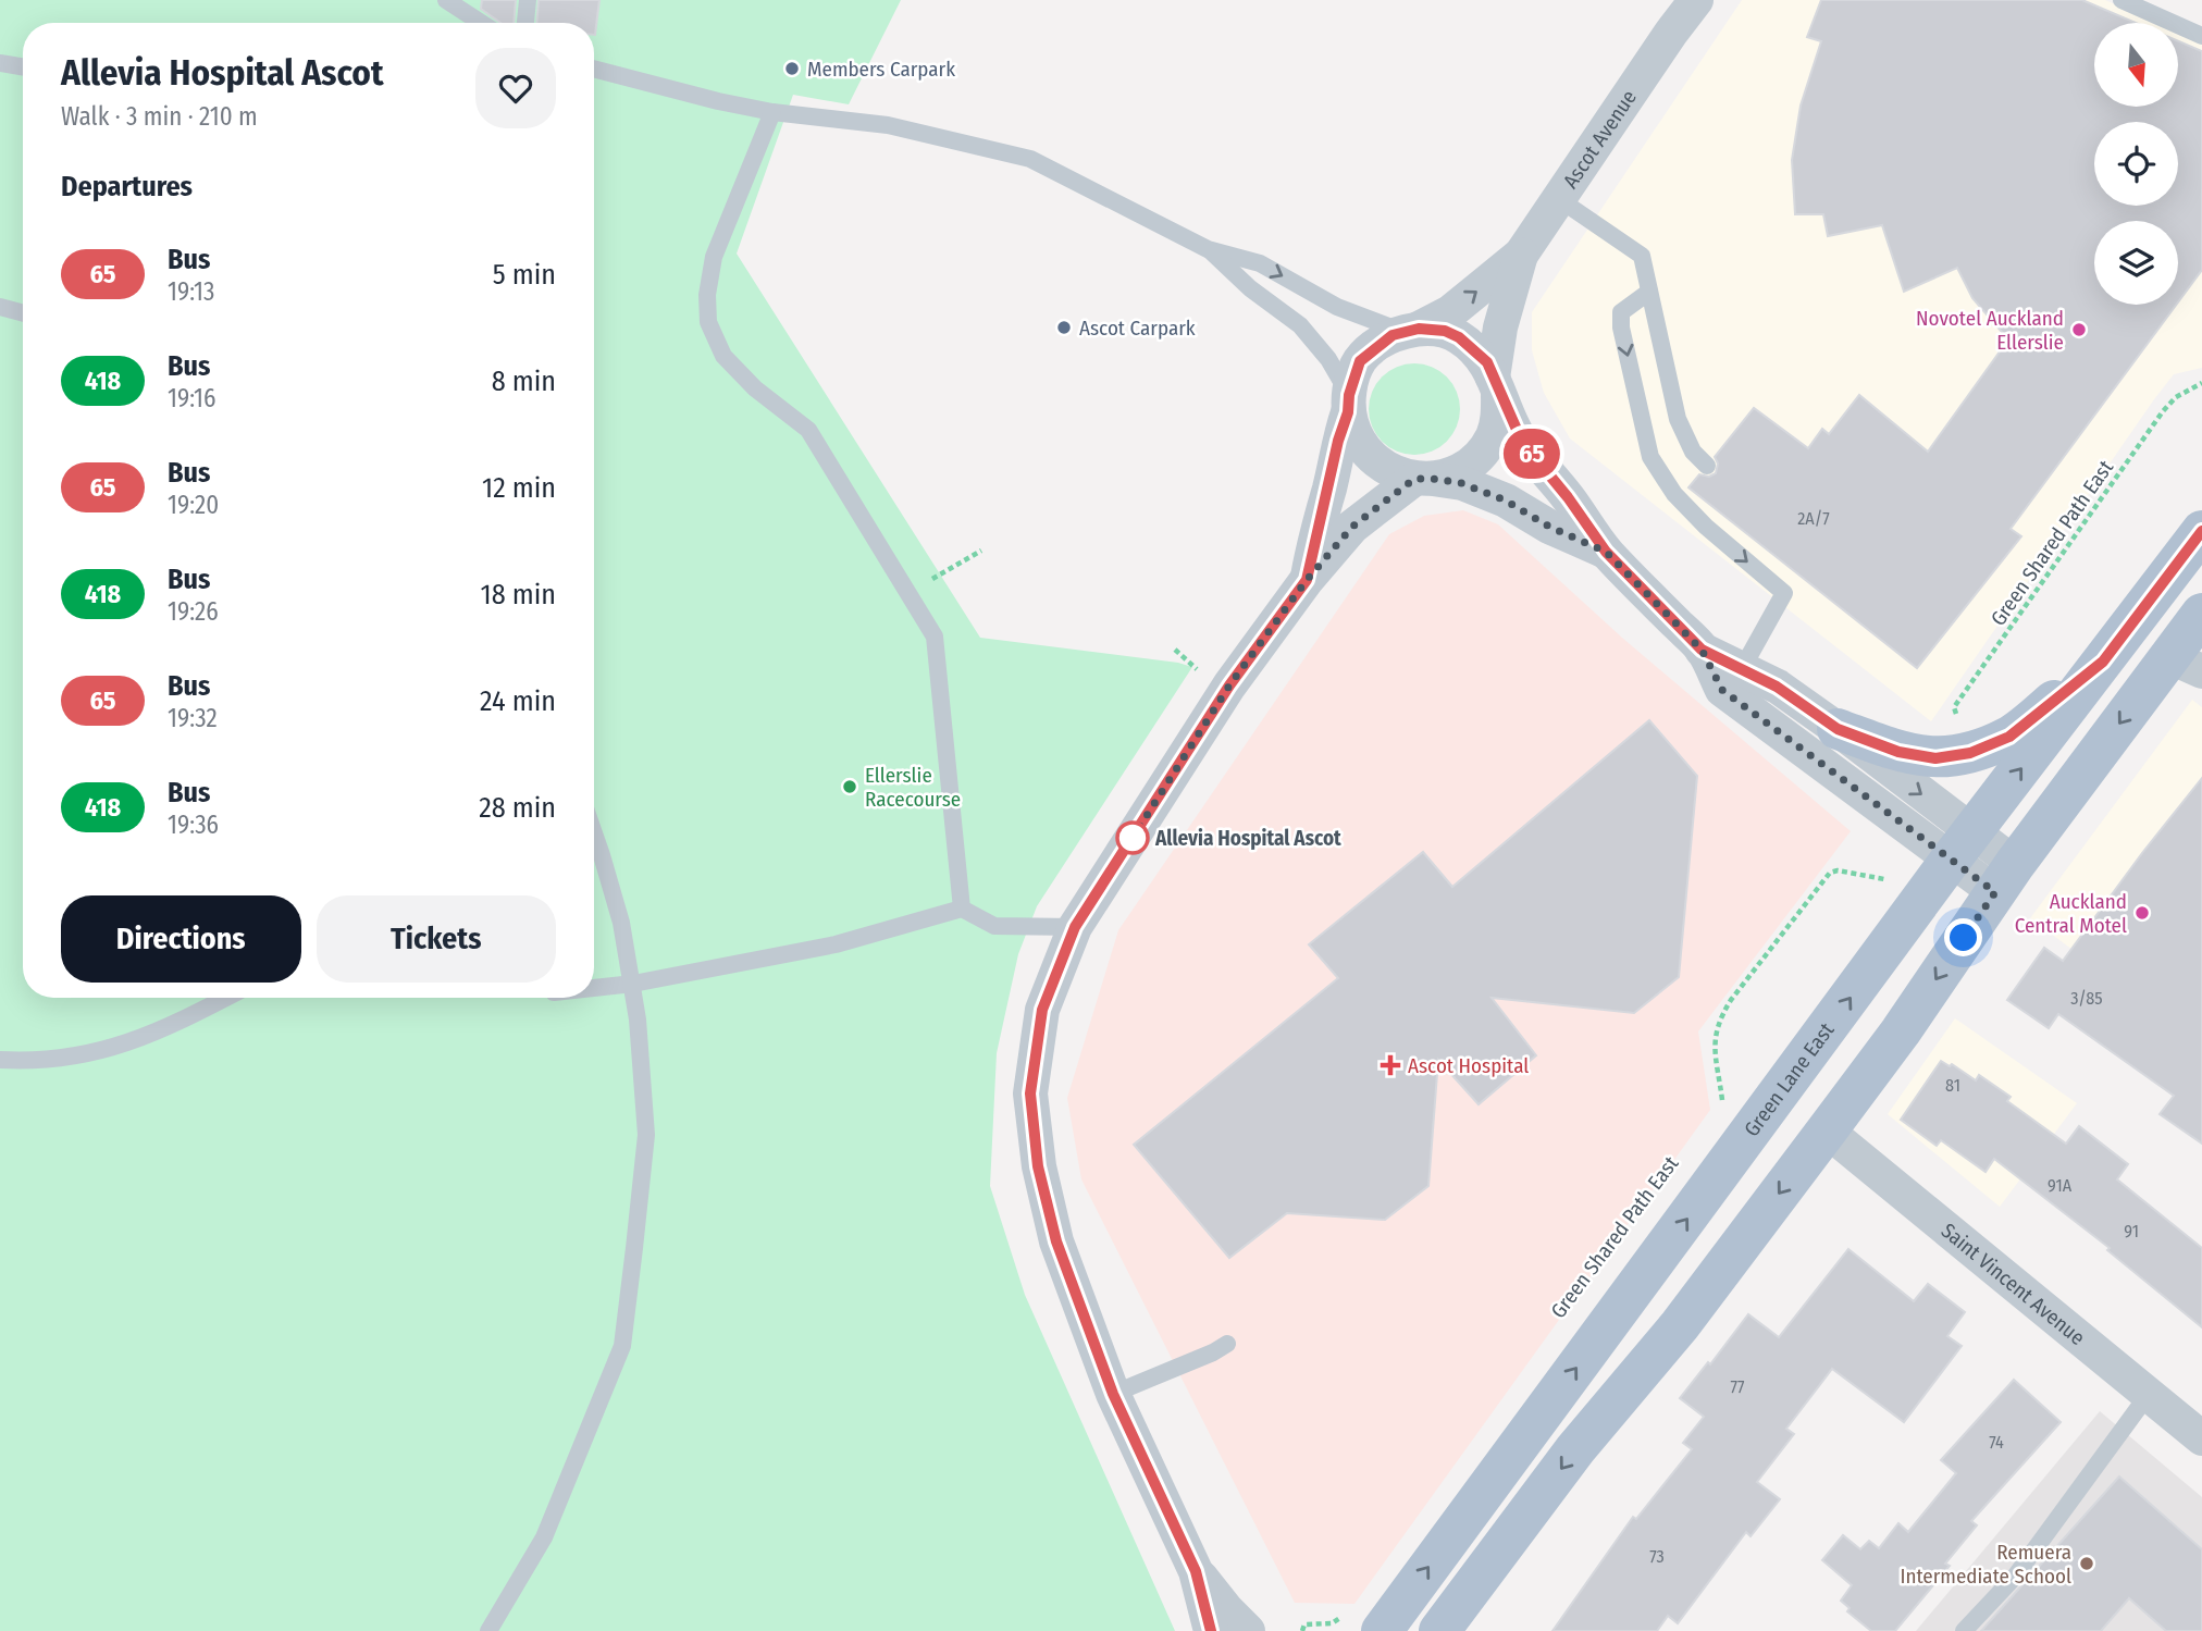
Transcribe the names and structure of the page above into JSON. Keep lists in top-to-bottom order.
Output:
{
  "streets": {
    "main road": ["Green Lane East"],
    "street": ["Ascot Avenue", "Saint Vincent Avenue"],
    "path": ["Green Shared Path East"]
  },
  "places": {
    "other": [
      "Members Carpark",
      "Ascot Carpark",
      "Novotel Auckland Ellerslie",
      "Ellerslie Racecourse",
      "Allevia Hospital Ascot",
      "Auckland Central Motel",
      "Remuera Intermediate School"
    ],
    "health": ["Ascot Hospital"]
  },
  "lines": ["bus line 65"],
  "house_numbers": [
    "2A/7",
    "3/85",
    "81",
    "91A",
    "91",
    "77",
    "74",
    "73"
  ],
  "north": "bottom",
  "page": {
    "on_map": "65",
    "heading": [
      ["Allevia Hospital Ascot", "Walk · 3 min · 210 m"],
      "Departures"
    ],
    "list": [
      {
        "mark": "65",
        "name": "Bus",
        "note": "19:13",
        "value": "5 min"
      },
      {
        "mark": "418",
        "name": "Bus",
        "note": "19:16",
        "value": "8 min"
      },
      {
        "mark": "65",
        "name": "Bus",
        "note": "19:20",
        "value": "12 min"
      },
      {
        "mark": "418",
        "name": "Bus",
        "note": "19:26",
        "value": "18 min"
      },
      {
        "mark": "65",
        "name": "Bus",
        "note": "19:32",
        "value": "24 min"
      },
      {
        "mark": "418",
        "name": "Bus",
        "note": "19:36",
        "value": "28 min"
      }
    ],
    "buttons": ["Directions", "Tickets"]
  }
}
